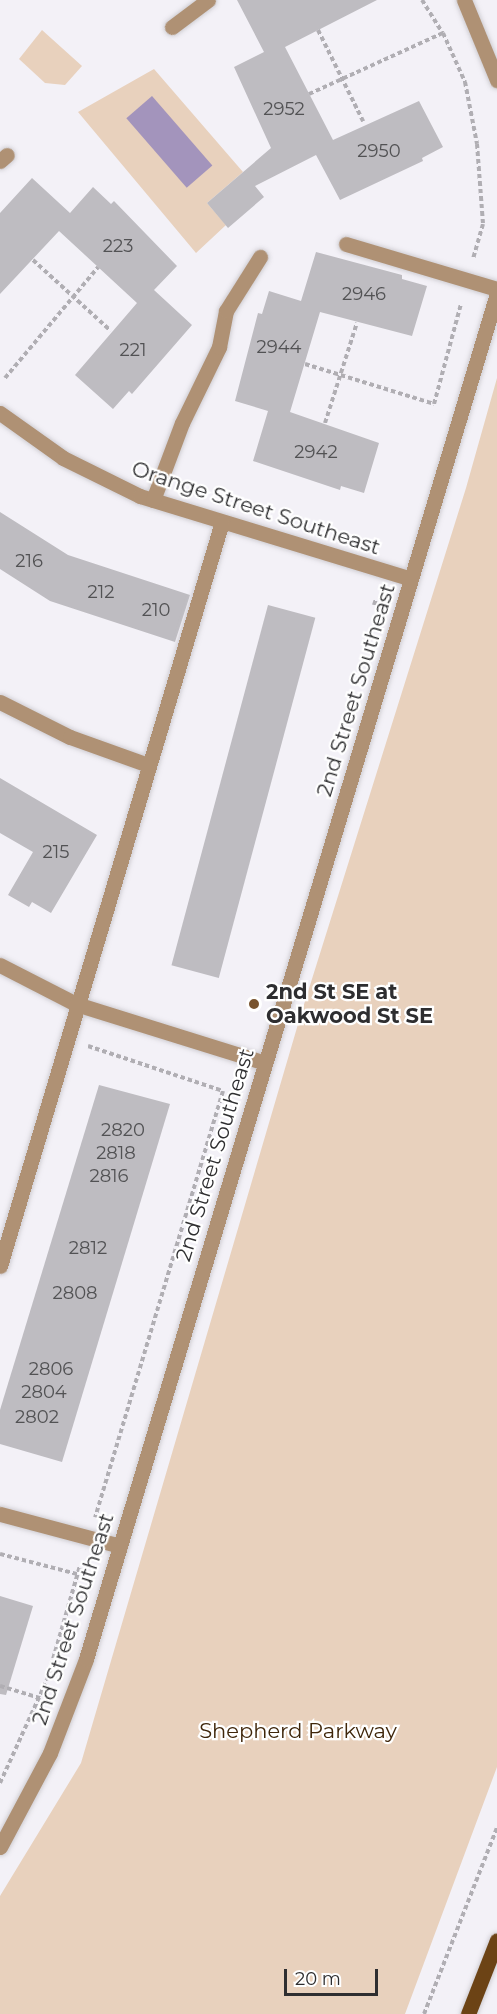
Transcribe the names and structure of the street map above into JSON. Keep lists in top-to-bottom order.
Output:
{
  "streets": {
    "street": ["Orange Street Southeast", "2nd Street Southeast"]
  },
  "crossings": [
    ["Orange Street Southeast", "2nd Street Southeast"]
  ],
  "parks": ["Shepherd Parkway"],
  "places": ["2nd St SE at Oakwood St SE"],
  "house_numbers": [
    "2952",
    "2950",
    "223",
    "2946",
    "2944",
    "221",
    "2942",
    "216",
    "212",
    "210",
    "215",
    "2820",
    "2818",
    "2816",
    "2812",
    "2808",
    "2806",
    "2804",
    "2802"
  ],
  "scale_bar": "20 m"
}
